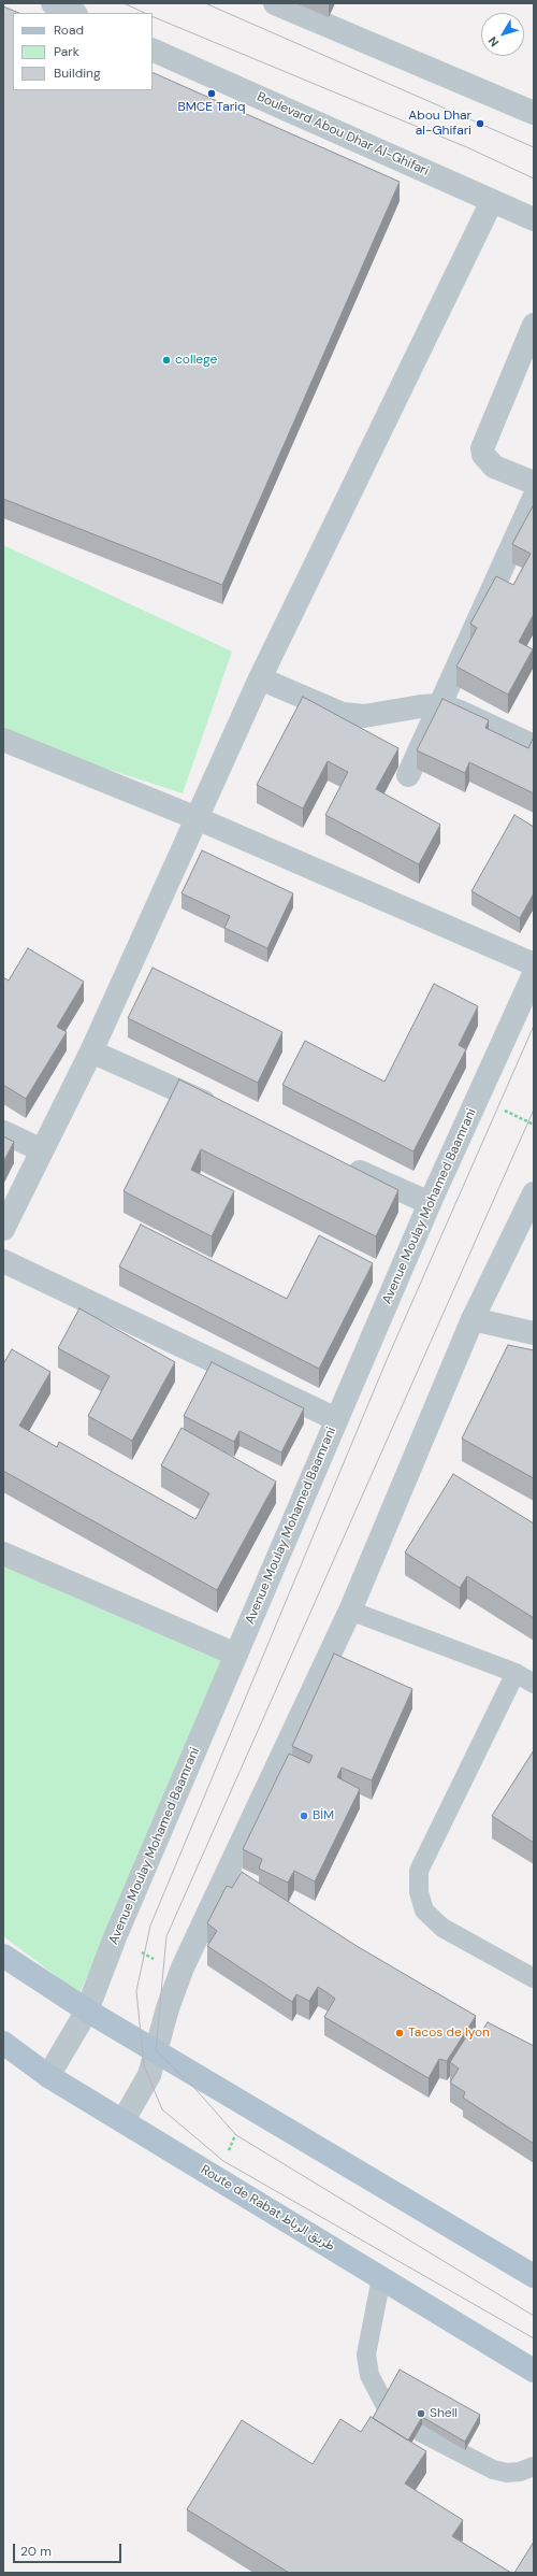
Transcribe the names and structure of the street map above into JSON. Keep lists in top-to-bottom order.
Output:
{
  "streets": {
    "main road": ["Route de Rabat طريق الرباط"],
    "street": ["Boulevard Abou Dhar Al-Ghifari", "Avenue Moulay Mohamed Baamrani"]
  },
  "crossings": [
    ["Avenue Moulay Mohamed Baamrani", "Route de Rabat طريق الرباط"]
  ],
  "places": [
    "BMCE Tariq",
    "Abou Dhar al-Ghifari",
    "college",
    "BİM",
    "Tacos de lyon",
    "Shell"
  ],
  "legend": ["Road", "Park", "Building"],
  "scale_bar": "20 m",
  "north": "bottom left"
}
